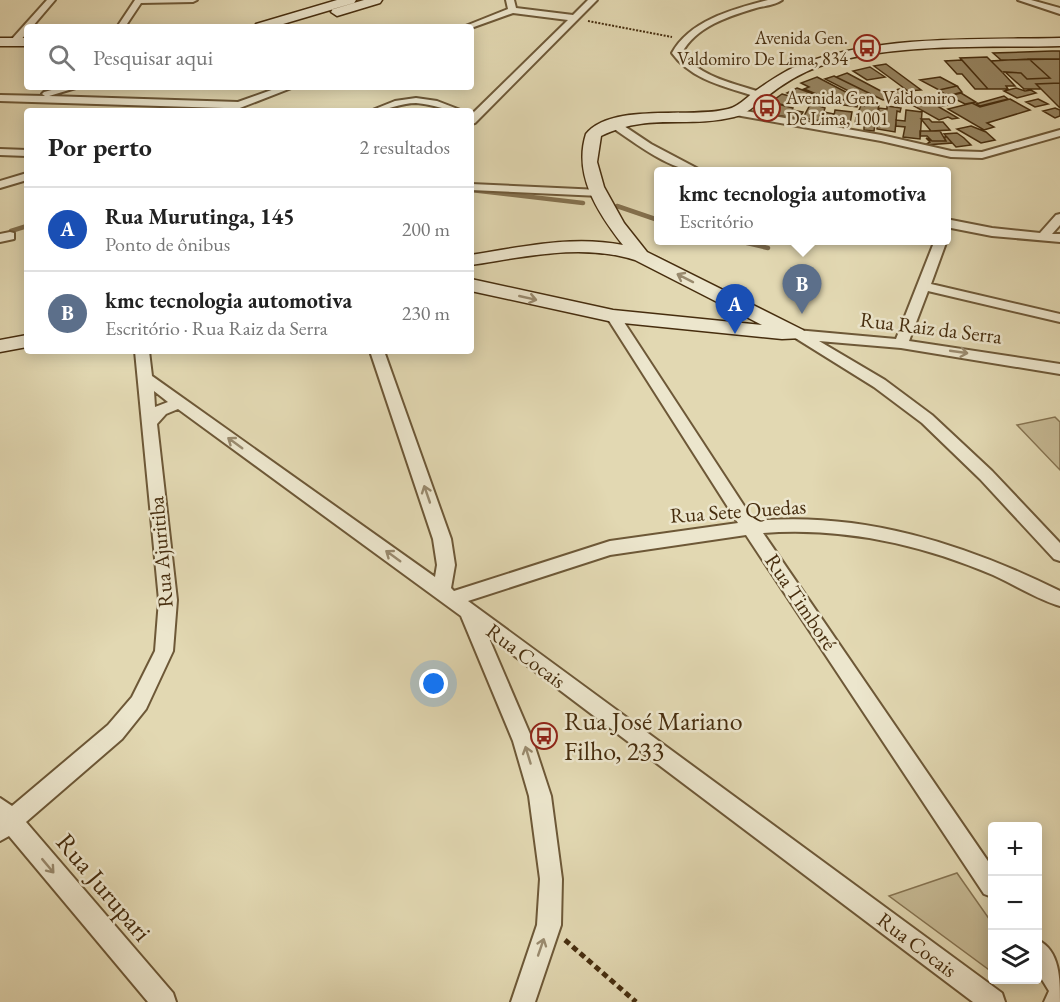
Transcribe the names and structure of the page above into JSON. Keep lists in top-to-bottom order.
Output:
{
  "streets": {
    "street": [
      "Rua Raiz da Serra",
      "Rua Sete Quedas",
      "Rua Ajuritiba",
      "Rua Timboré",
      "Rua Cocais",
      "Rua Jurupari"
    ]
  },
  "crossings": [
    ["Rua Sete Quedas", "Rua Timboré"],
    ["Rua Sete Quedas", "Rua Cocais"],
    ["Rua Ajuritiba", "Rua Cocais"],
    ["Rua Ajuritiba", "Rua Jurupari"]
  ],
  "one_way": ["Rua Jurupari"],
  "places": {
    "bus stop": ["Avenida Gen. Valdomiro De Lima, 834", "Avenida Gen. Valdomiro De Lima, 1001", "Rua José Mariano Filho, 233"]
  },
  "page": {
    "search": "Pesquisar aqui",
    "heading": ["Por perto", "2 resultados"],
    "popup": ["kmc tecnologia automotiva", "Escritório"],
    "list": [
      {
        "mark": "A",
        "name": "Rua Murutinga, 145",
        "note": "Ponto de ônibus",
        "value": "200 m"
      },
      {
        "mark": "B",
        "name": "kmc tecnologia automotiva",
        "note": "Escritório · Rua Raiz da Serra",
        "value": "230 m"
      }
    ],
    "pins": ["B", "A"],
    "map_buttons": ["+", "−"]
  }
}
